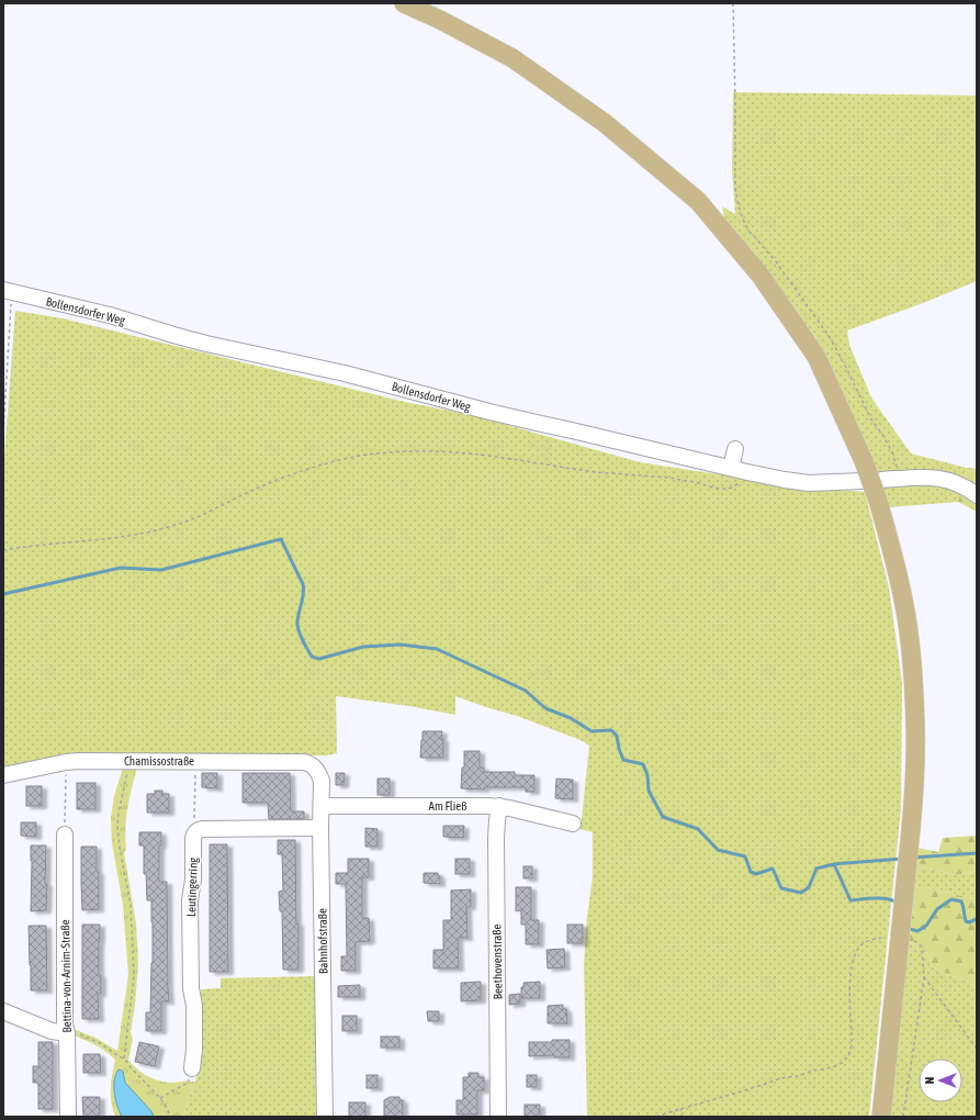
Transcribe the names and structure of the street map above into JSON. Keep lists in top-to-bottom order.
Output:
{
  "streets": {
    "street": [
      "Bollensdorfer Weg",
      "Chamissostraße",
      "Am Fließ",
      "Leutingerring",
      "Bahnhofstraße",
      "Beethovenstraße",
      "Bettina-von-Arnim-Straße"
    ]
  },
  "crossings": [
    ["Chamissostraße", "Bahnhofstraße"],
    ["Am Fließ", "Bahnhofstraße"],
    ["Am Fließ", "Beethovenstraße"]
  ],
  "north": "left"
}
